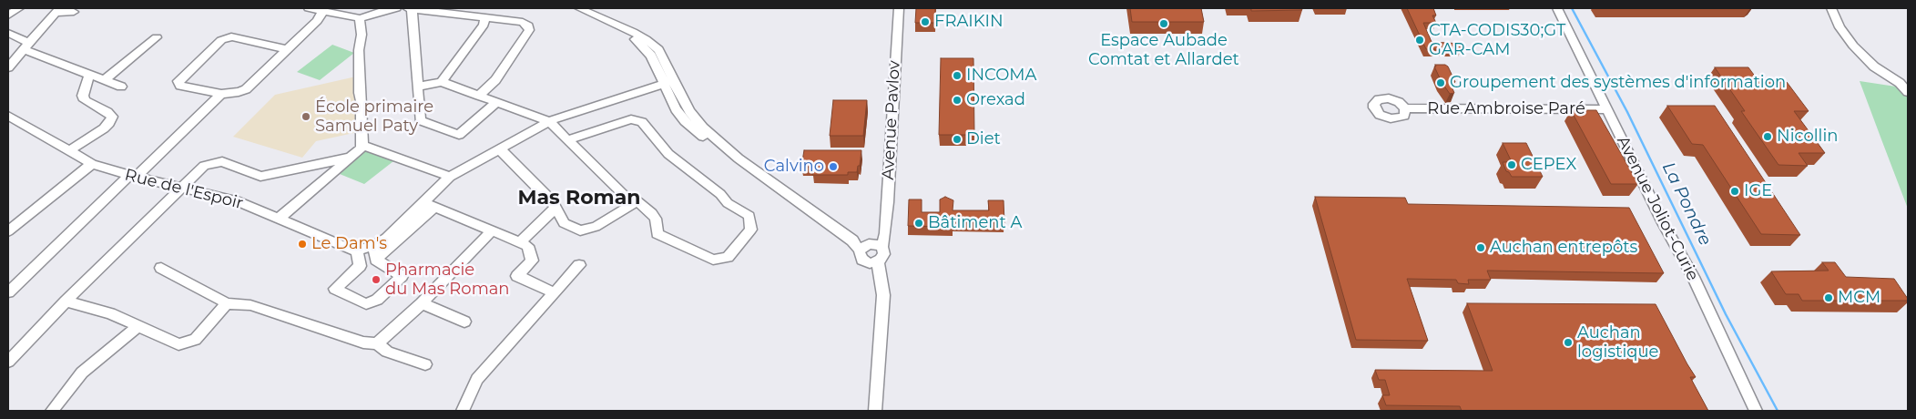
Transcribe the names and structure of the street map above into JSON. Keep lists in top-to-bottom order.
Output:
{
  "streets": {
    "street": [
      "Rue Ambroise Paré",
      "Avenue Pavlov",
      "Rue de l'Espoir",
      "Avenue Joliot-Curie"
    ]
  },
  "crossings": [
    ["Rue Ambroise Paré", "Avenue Joliot-Curie"]
  ],
  "districts": ["Mas Roman"],
  "water": ["La Pondre"],
  "places": [
    "FRAIKIN",
    "Espace Aubade Comtat et Allardet",
    "CTA-CODIS30;GT GAR-CAM",
    "INCOMA",
    "Groupement des systèmes d'information",
    "Orexad",
    "École primaire Samuel Paty",
    "Nicollin",
    "Diet",
    "CEPEX",
    "Calvino",
    "IGE",
    "Bâtiment A",
    "Le Dam's",
    "Auchan entrepôts",
    "Pharmacie du Mas Roman",
    "MCM",
    "Auchan logistique"
  ]
}
